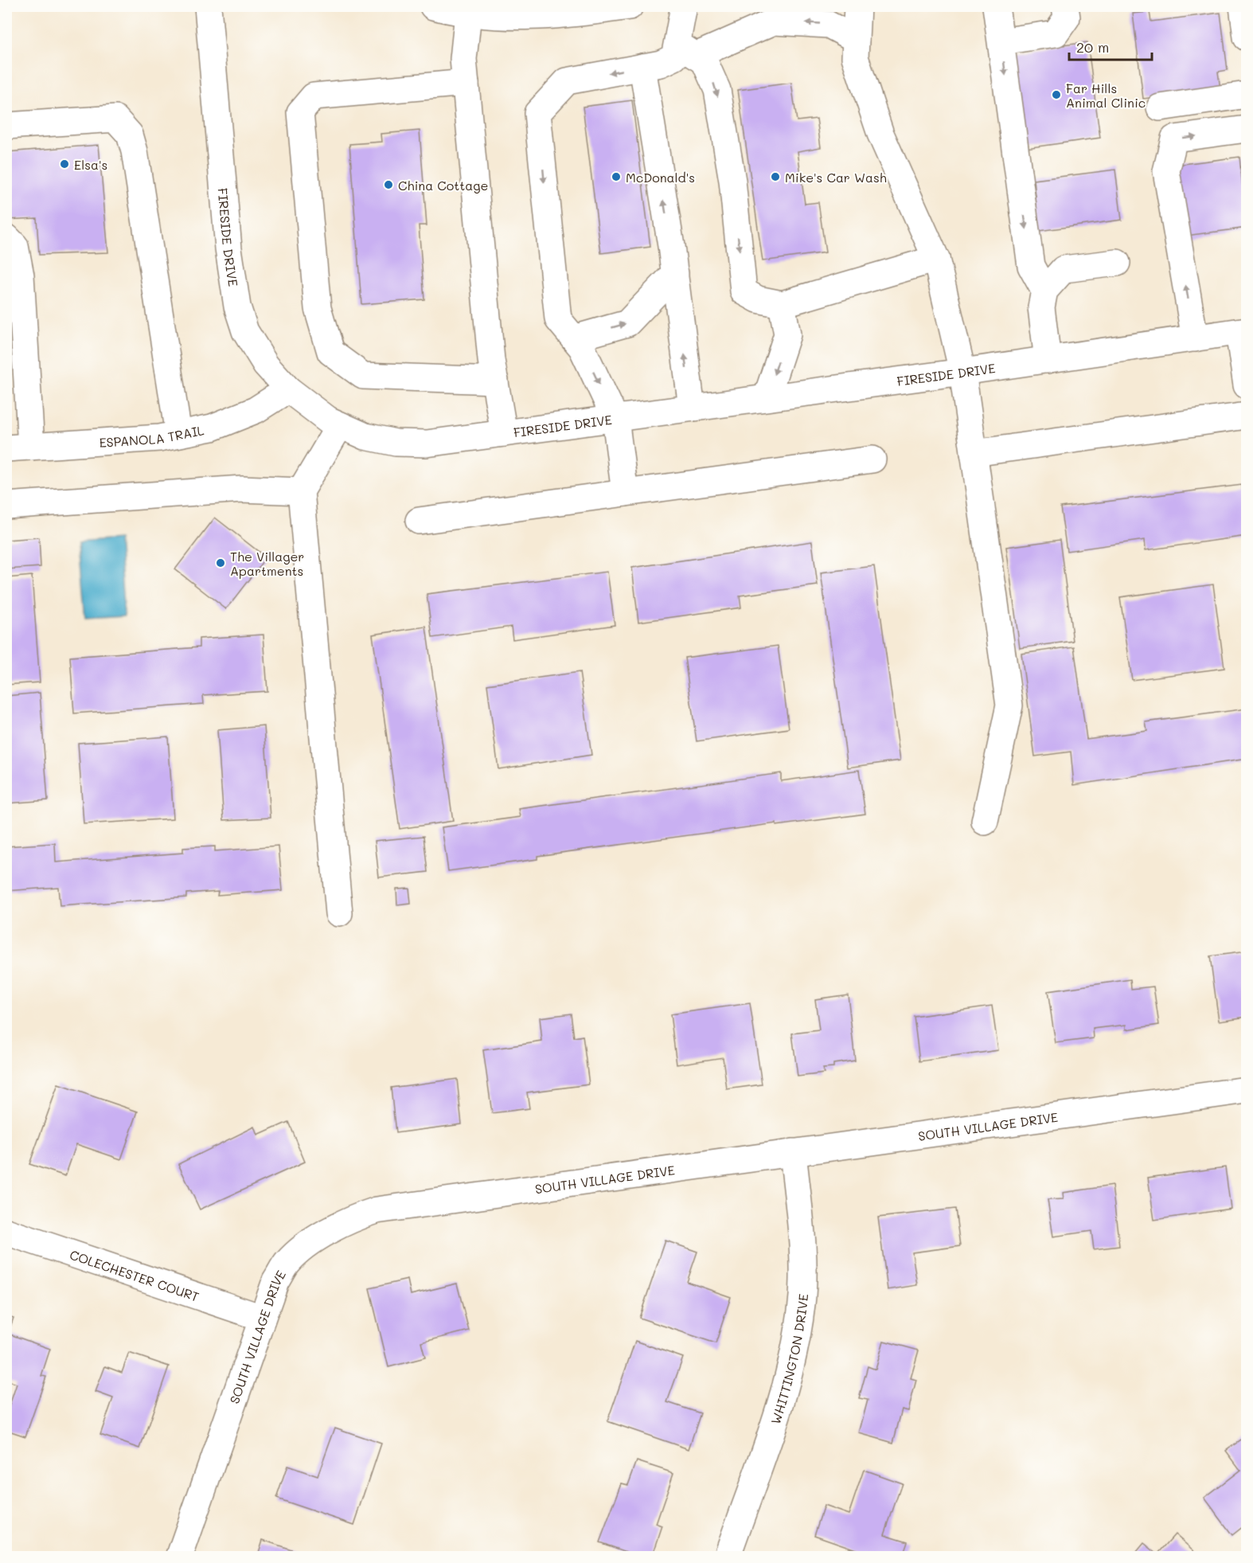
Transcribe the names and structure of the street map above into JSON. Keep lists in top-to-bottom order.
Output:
{
  "streets": {
    "street": [
      "FIRESIDE DRIVE",
      "ESPANOLA TRAIL",
      "SOUTH VILLAGE DRIVE",
      "COLECHESTER COURT",
      "WHITTINGTON DRIVE"
    ]
  },
  "crossings": [
    ["FIRESIDE DRIVE", "ESPANOLA TRAIL"],
    ["SOUTH VILLAGE DRIVE", "COLECHESTER COURT"],
    ["SOUTH VILLAGE DRIVE", "WHITTINGTON DRIVE"]
  ],
  "places": [
    "Far Hills Animal Clinic",
    "Elsa's",
    "McDonald's",
    "Mike's Car Wash",
    "China Cottage",
    "The Villager Apartments"
  ],
  "scale_bar": "20 m"
}
